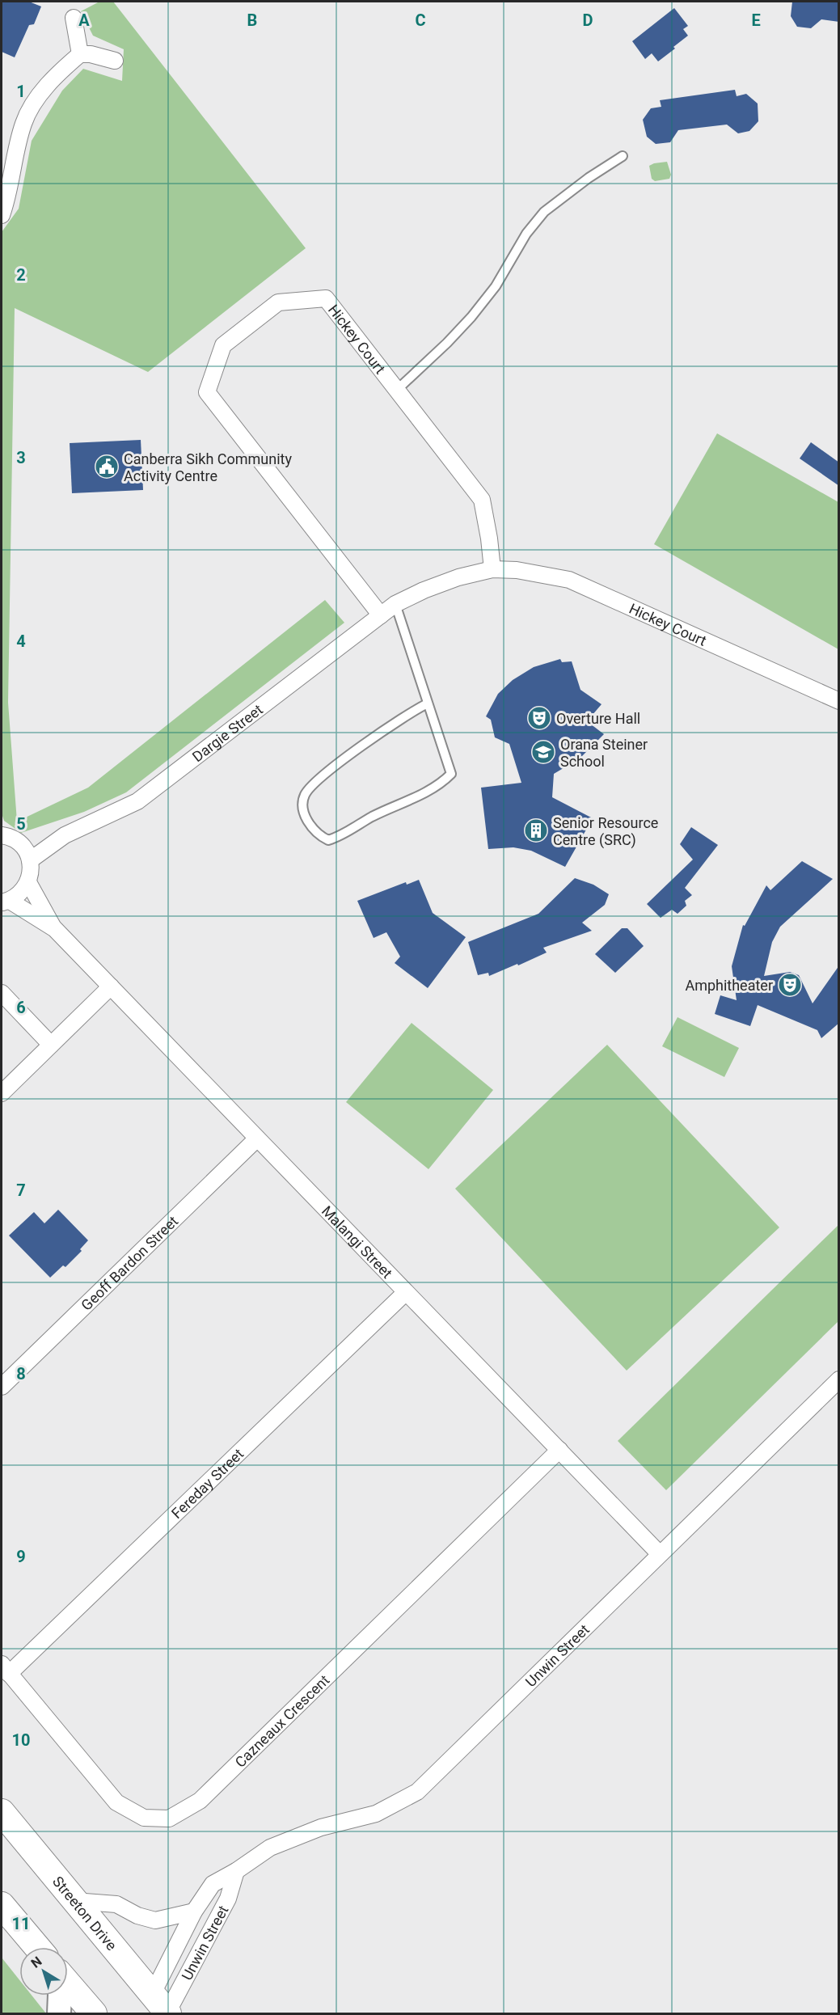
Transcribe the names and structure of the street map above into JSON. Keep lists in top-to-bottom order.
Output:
{
  "streets": {
    "main road": ["Streeton Drive"],
    "street": [
      "Hickey Court",
      "Dargie Street",
      "Malangi Street",
      "Geoff Bardon Street",
      "Fereday Street",
      "Unwin Street",
      "Cazneaux Crescent"
    ]
  },
  "crossings": [
    ["Hickey Court", "Dargie Street"],
    ["Malangi Street", "Geoff Bardon Street"],
    ["Malangi Street", "Fereday Street"],
    ["Malangi Street", "Unwin Street"],
    ["Malangi Street", "Cazneaux Crescent"],
    ["Fereday Street", "Cazneaux Crescent"],
    ["Unwin Street", "Streeton Drive"]
  ],
  "places": {
    "public building": ["Canberra Sikh Community Activity Centre"],
    "theatre": ["Overture Hall", "Amphitheater"],
    "school or university": ["Orana Steiner School"],
    "building": ["Senior Resource Centre (SRC)"]
  },
  "north": "top left",
  "grid": {
    "columns": [
      "A",
      "B",
      "C",
      "D",
      "E"
    ],
    "rows": [
      "1",
      "2",
      "3",
      "4",
      "5",
      "6",
      "7",
      "8",
      "9",
      "10",
      "11"
    ]
  }
}
